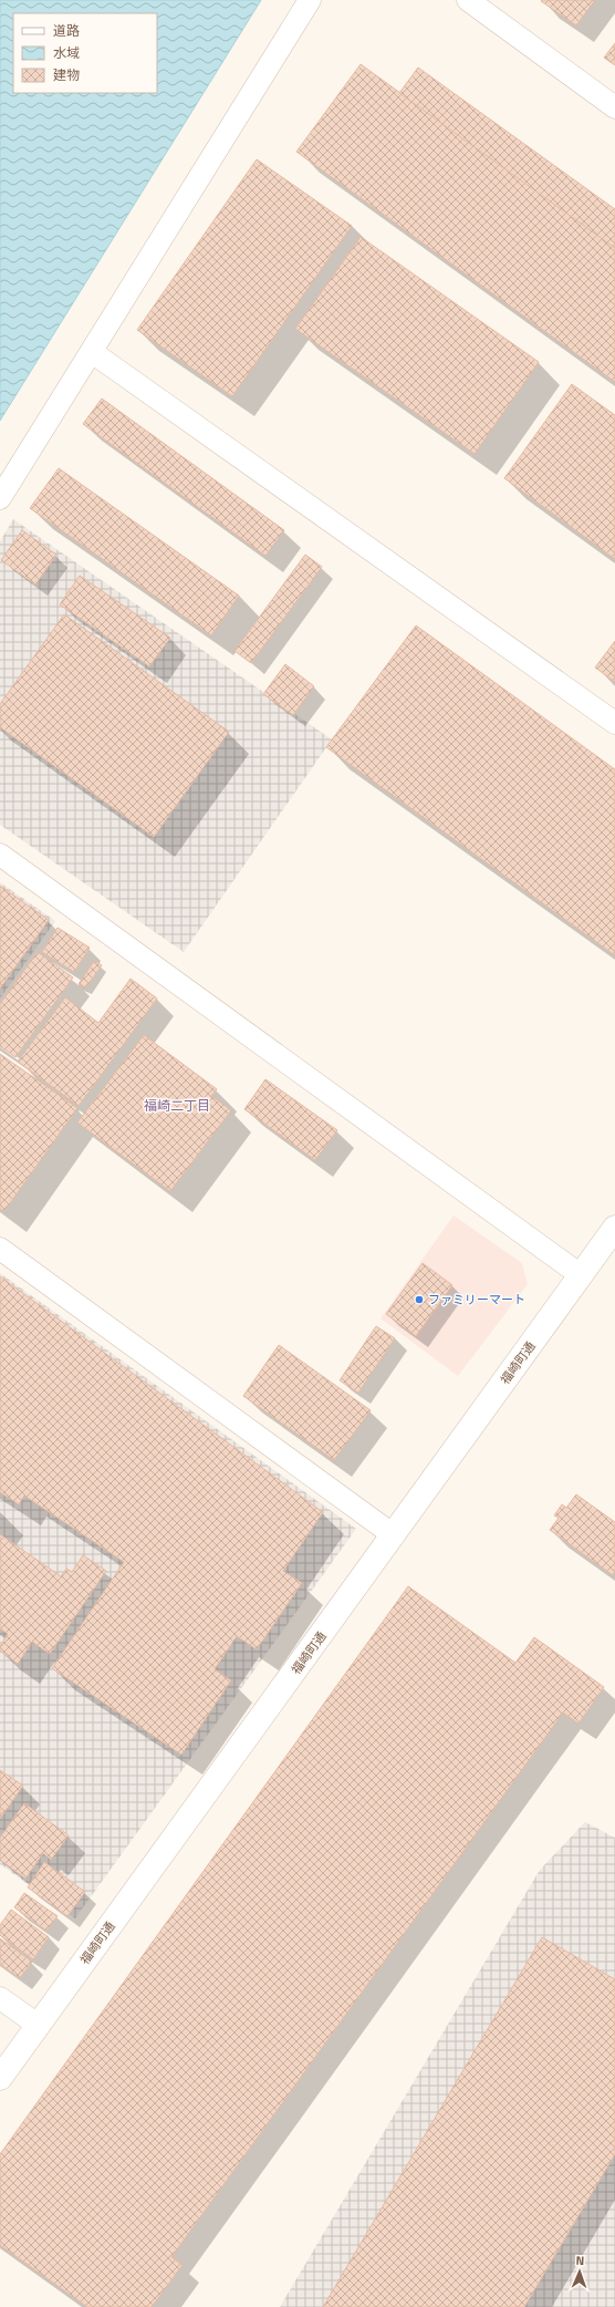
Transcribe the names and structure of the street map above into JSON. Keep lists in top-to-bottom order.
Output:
{
  "streets": {
    "street": ["福崎町通"]
  },
  "districts": ["福崎二丁目"],
  "places": ["ファミリーマート"],
  "legend": ["道路", "水域", "建物"],
  "north": "top"
}
